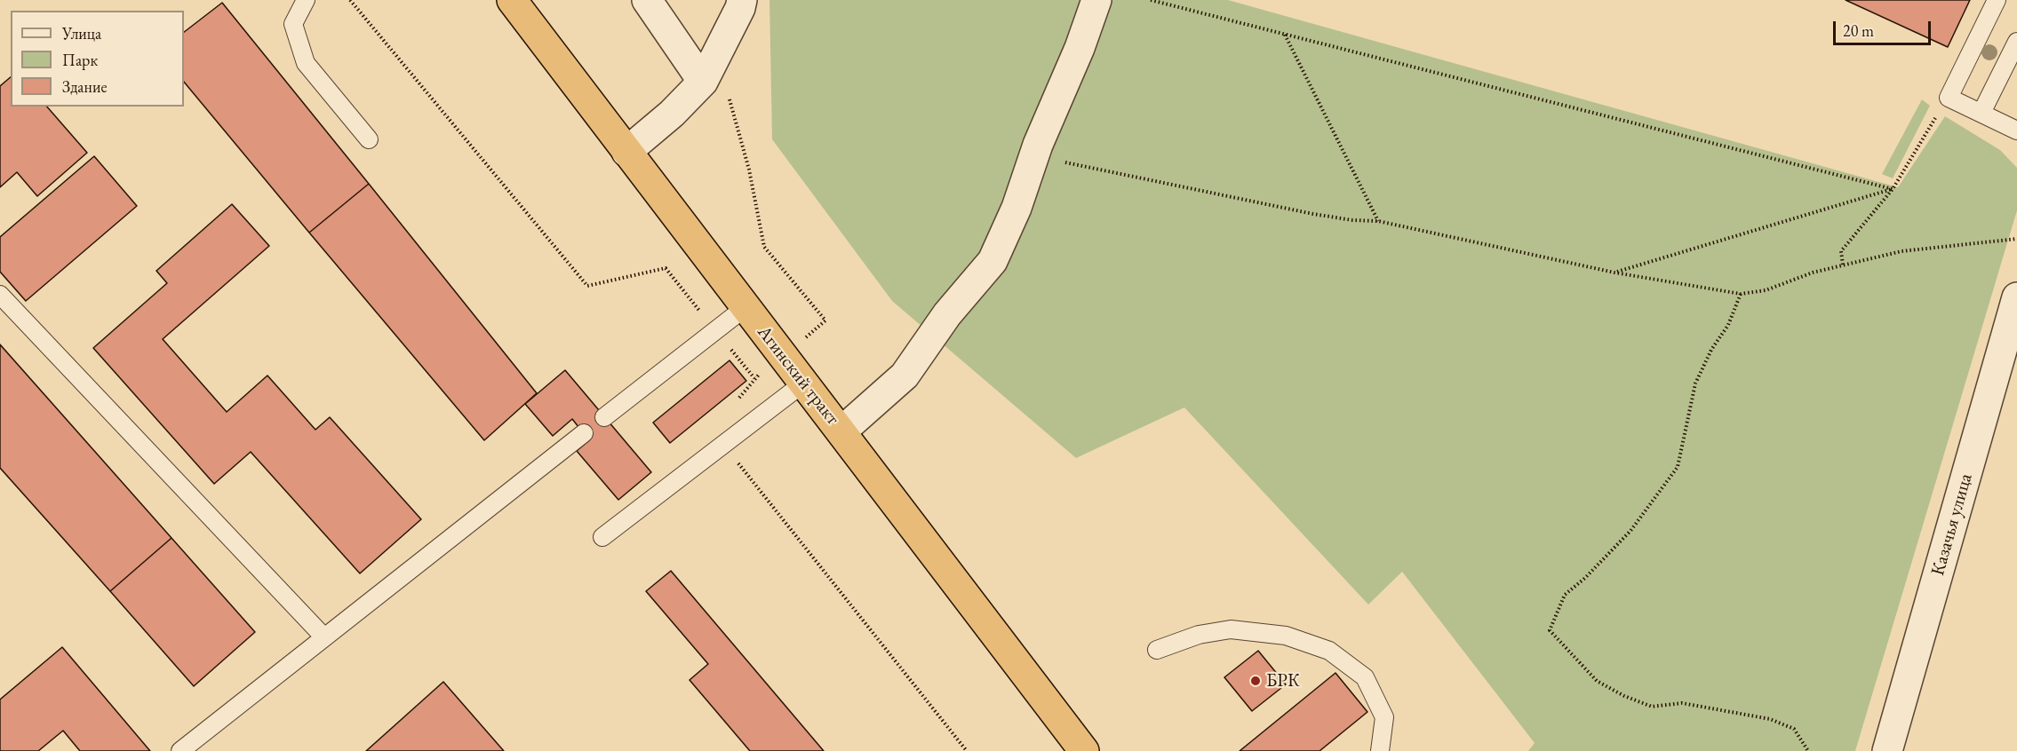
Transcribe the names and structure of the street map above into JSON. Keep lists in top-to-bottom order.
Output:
{
  "streets": {
    "highway": ["Агинский тракт"],
    "street": ["Казачья улица"]
  },
  "places": ["БРК"],
  "legend": ["Улица", "Парк", "Здание"],
  "scale_bar": "20 m"
}
